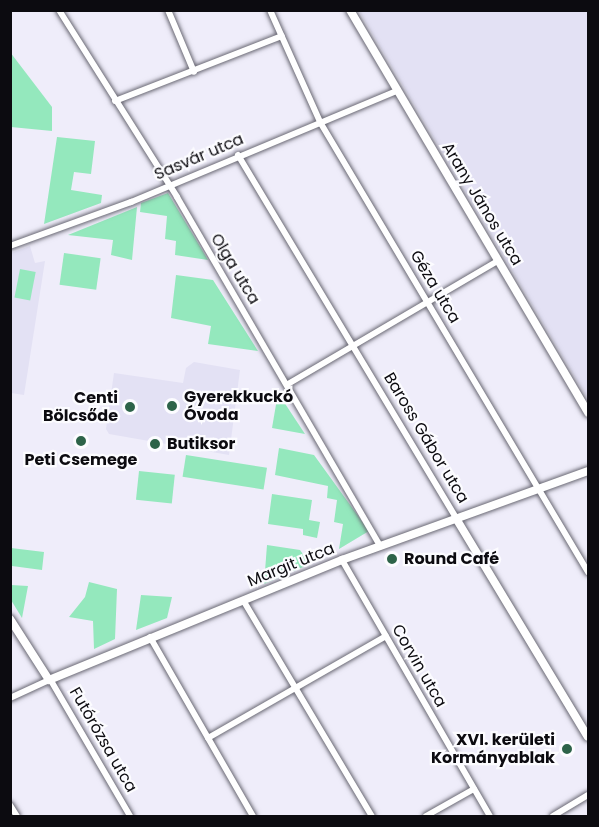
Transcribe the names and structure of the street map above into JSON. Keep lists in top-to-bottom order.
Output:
{
  "streets": {
    "street": [
      "Sasvár utca",
      "Arany János utca",
      "Olga utca",
      "Géza utca",
      "Baross Gábor utca",
      "Margit utca",
      "Corvin utca",
      "Futórózsa utca"
    ]
  },
  "crossings": [
    ["Sasvár utca", "Arany János utca"],
    ["Sasvár utca", "Olga utca"],
    ["Sasvár utca", "Géza utca"],
    ["Sasvár utca", "Baross Gábor utca"],
    ["Olga utca", "Margit utca"],
    ["Géza utca", "Margit utca"],
    ["Baross Gábor utca", "Margit utca"],
    ["Margit utca", "Corvin utca"],
    ["Margit utca", "Futórózsa utca"]
  ],
  "places": [
    "Gyerekkuckó Óvoda",
    "Centi Bölcsőde",
    "Peti Csemege",
    "Butiksor",
    "Round Café",
    "XVI. kerületi Kormányablak"
  ]
}
